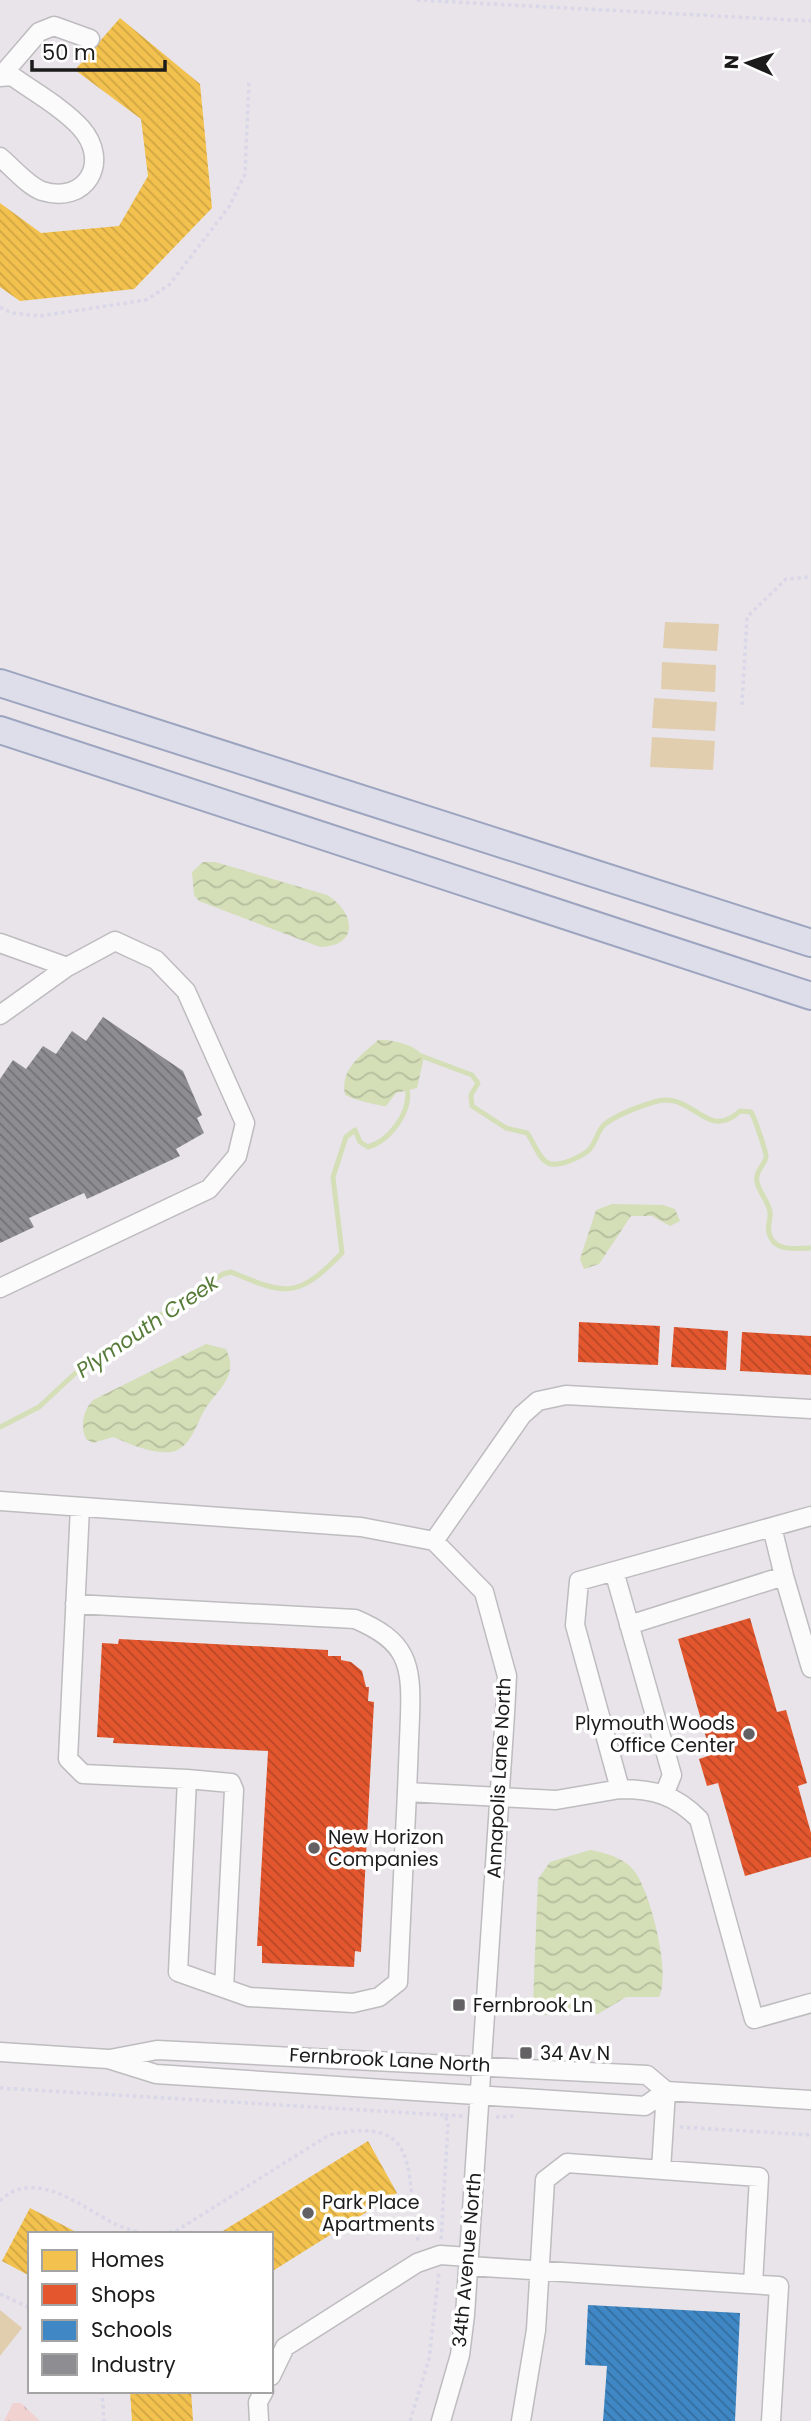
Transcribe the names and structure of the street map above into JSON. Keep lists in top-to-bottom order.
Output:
{
  "streets": {
    "street": ["Annapolis Lane North", "Fernbrook Lane North", "34th Avenue North"]
  },
  "crossings": [
    ["Annapolis Lane North", "Fernbrook Lane North"],
    ["Annapolis Lane North", "34th Avenue North"],
    ["Fernbrook Lane North", "34th Avenue North"]
  ],
  "water": ["Plymouth Creek"],
  "places": {
    "other": ["Plymouth Woods Office Center", "New Horizon Companies", "Park Place Apartments"],
    "transit": ["Fernbrook Ln", "34 Av N"]
  },
  "legend": [
    "Homes",
    "Shops",
    "Schools",
    "Industry"
  ],
  "scale_bar": "50 m",
  "north": "left"
}
